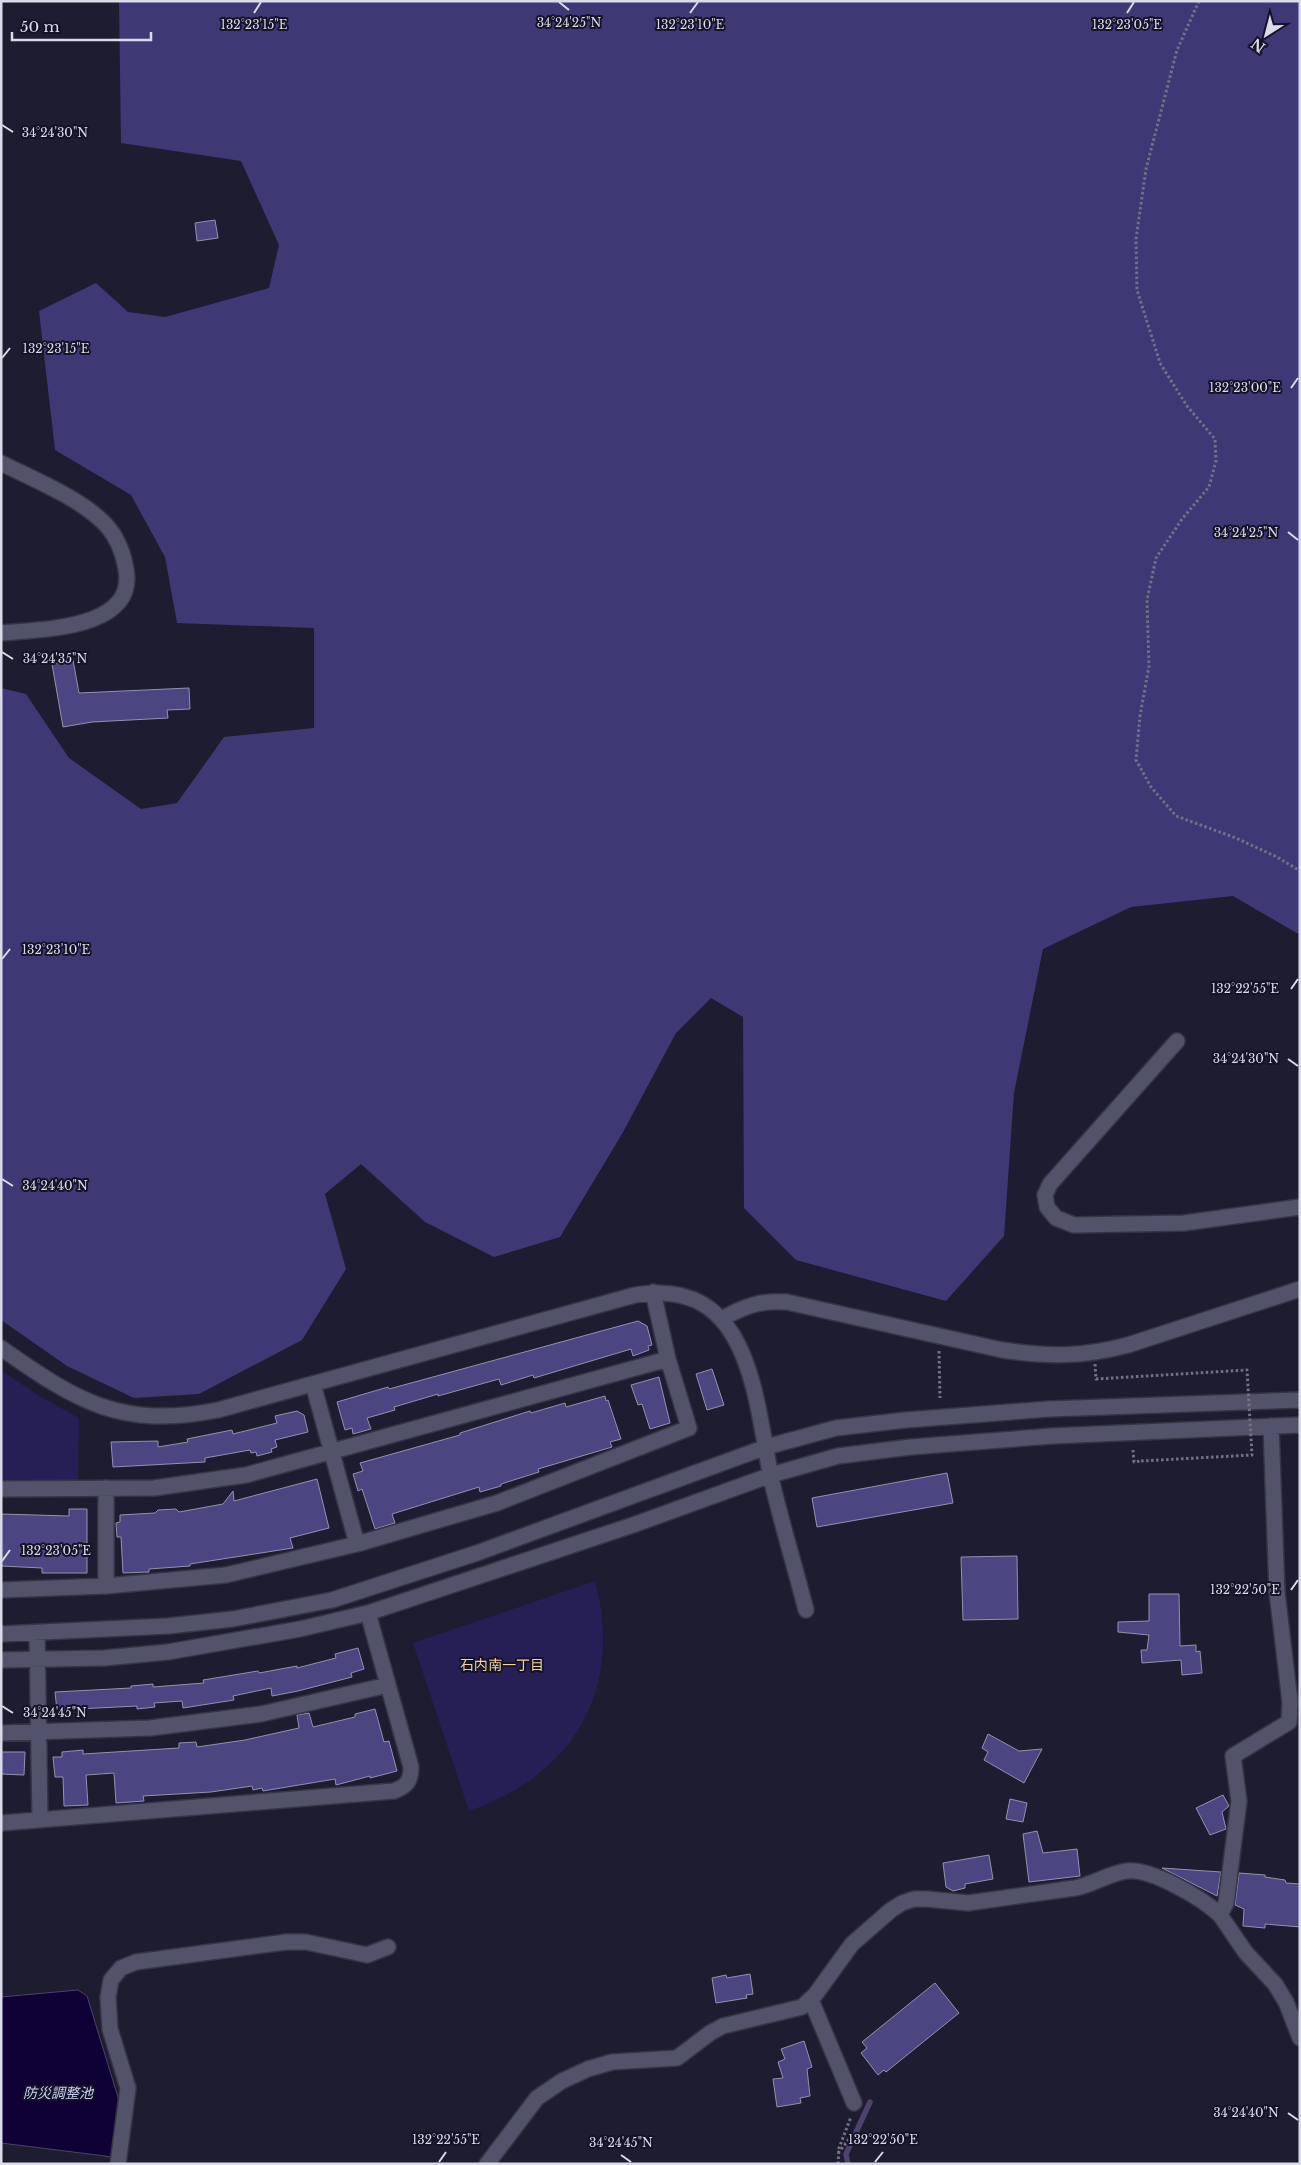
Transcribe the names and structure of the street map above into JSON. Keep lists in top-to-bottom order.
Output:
{
  "districts": ["石内南一丁目"],
  "water": ["防災調整池"],
  "scale_bar": "50 m",
  "north": "bottom left",
  "coordinates": [
    "34°24'25\"N",
    "132°23'15\"E",
    "132°23'10\"E",
    "132°23'05\"E",
    "34°24'30\"N",
    "132°23'00\"E",
    "34°24'35\"N",
    "132°22'55\"E",
    "34°24'40\"N",
    "132°22'50\"E",
    "34°24'45\"N"
  ]
}
